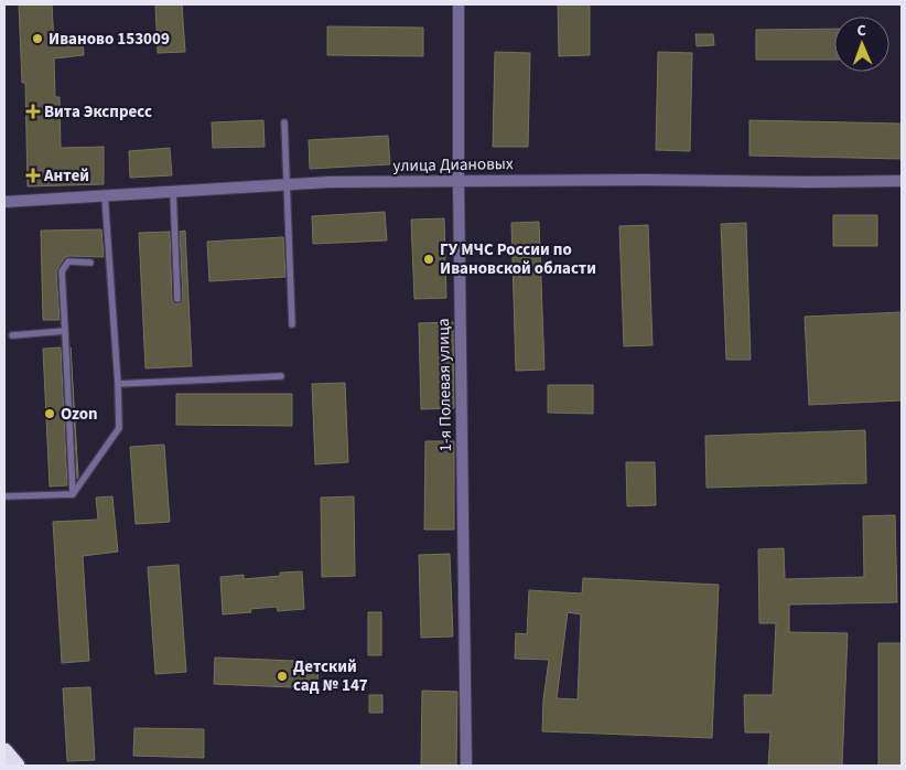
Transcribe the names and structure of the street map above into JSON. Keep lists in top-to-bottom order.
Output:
{
  "streets": {
    "street": ["улица Диановых", "1-я Полевая улица"]
  },
  "crossings": [
    ["улица Диановых", "1-я Полевая улица"]
  ],
  "places": {
    "other": [
      "Иваново 153009",
      "ГУ МЧС России по Ивановской области",
      "Ozon",
      "Детский сад № 147"
    ],
    "health": ["Вита Экспресс", "Антей"]
  },
  "north": "top"
}
